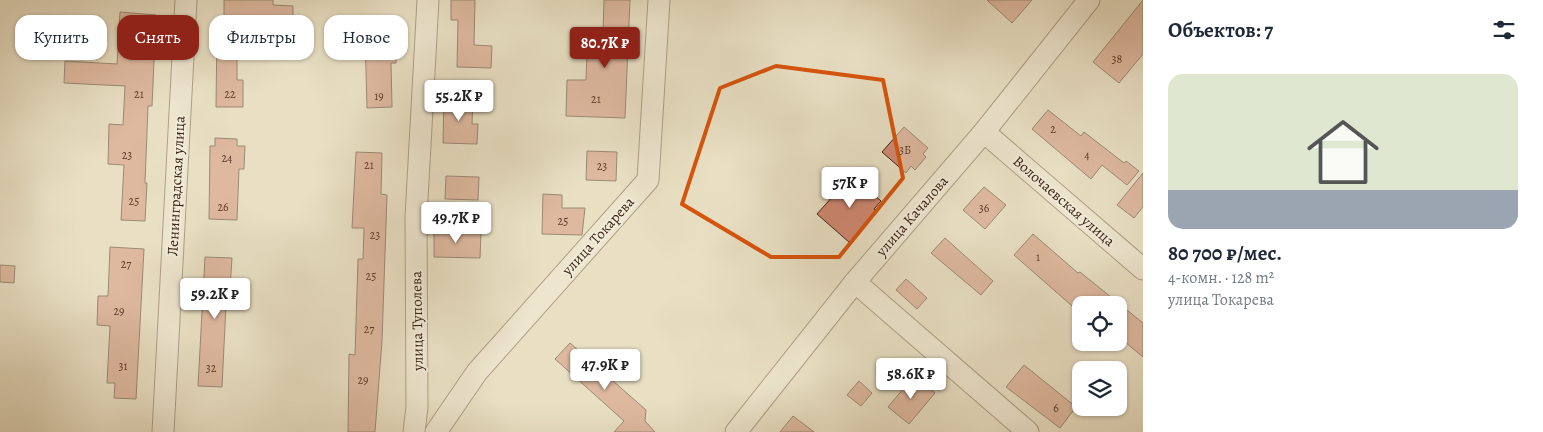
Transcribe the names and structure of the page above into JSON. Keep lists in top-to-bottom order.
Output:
{
  "streets": {
    "street": [
      "Ленинградская улица",
      "Волочаевская улица",
      "улица Качалова",
      "улица Токарева",
      "улица Туполева"
    ]
  },
  "crossings": [
    ["Волочаевская улица", "улица Качалова"]
  ],
  "house_numbers": [
    "38",
    "21",
    "22",
    "19",
    "21",
    "2",
    "3Б",
    "23",
    "4",
    "24",
    "21",
    "23",
    "25",
    "26",
    "36",
    "25",
    "23",
    "1",
    "27",
    "25",
    "29",
    "27",
    "31",
    "32",
    "29",
    "6"
  ],
  "page": {
    "heading": "Объектов: 7",
    "chip": [
      "Купить",
      "Снять",
      "Фильтры",
      "Новое"
    ],
    "price": [
      "80.7K ₽",
      "55.2K ₽",
      "57K ₽",
      "49.7K ₽",
      "59.2K ₽",
      "47.9K ₽",
      "58.6K ₽"
    ],
    "list": [
      {
        "name": "80 700 ₽/мес.",
        "note": "4-комн. · 128 m² · улица Токарева"
      }
    ]
  }
}
